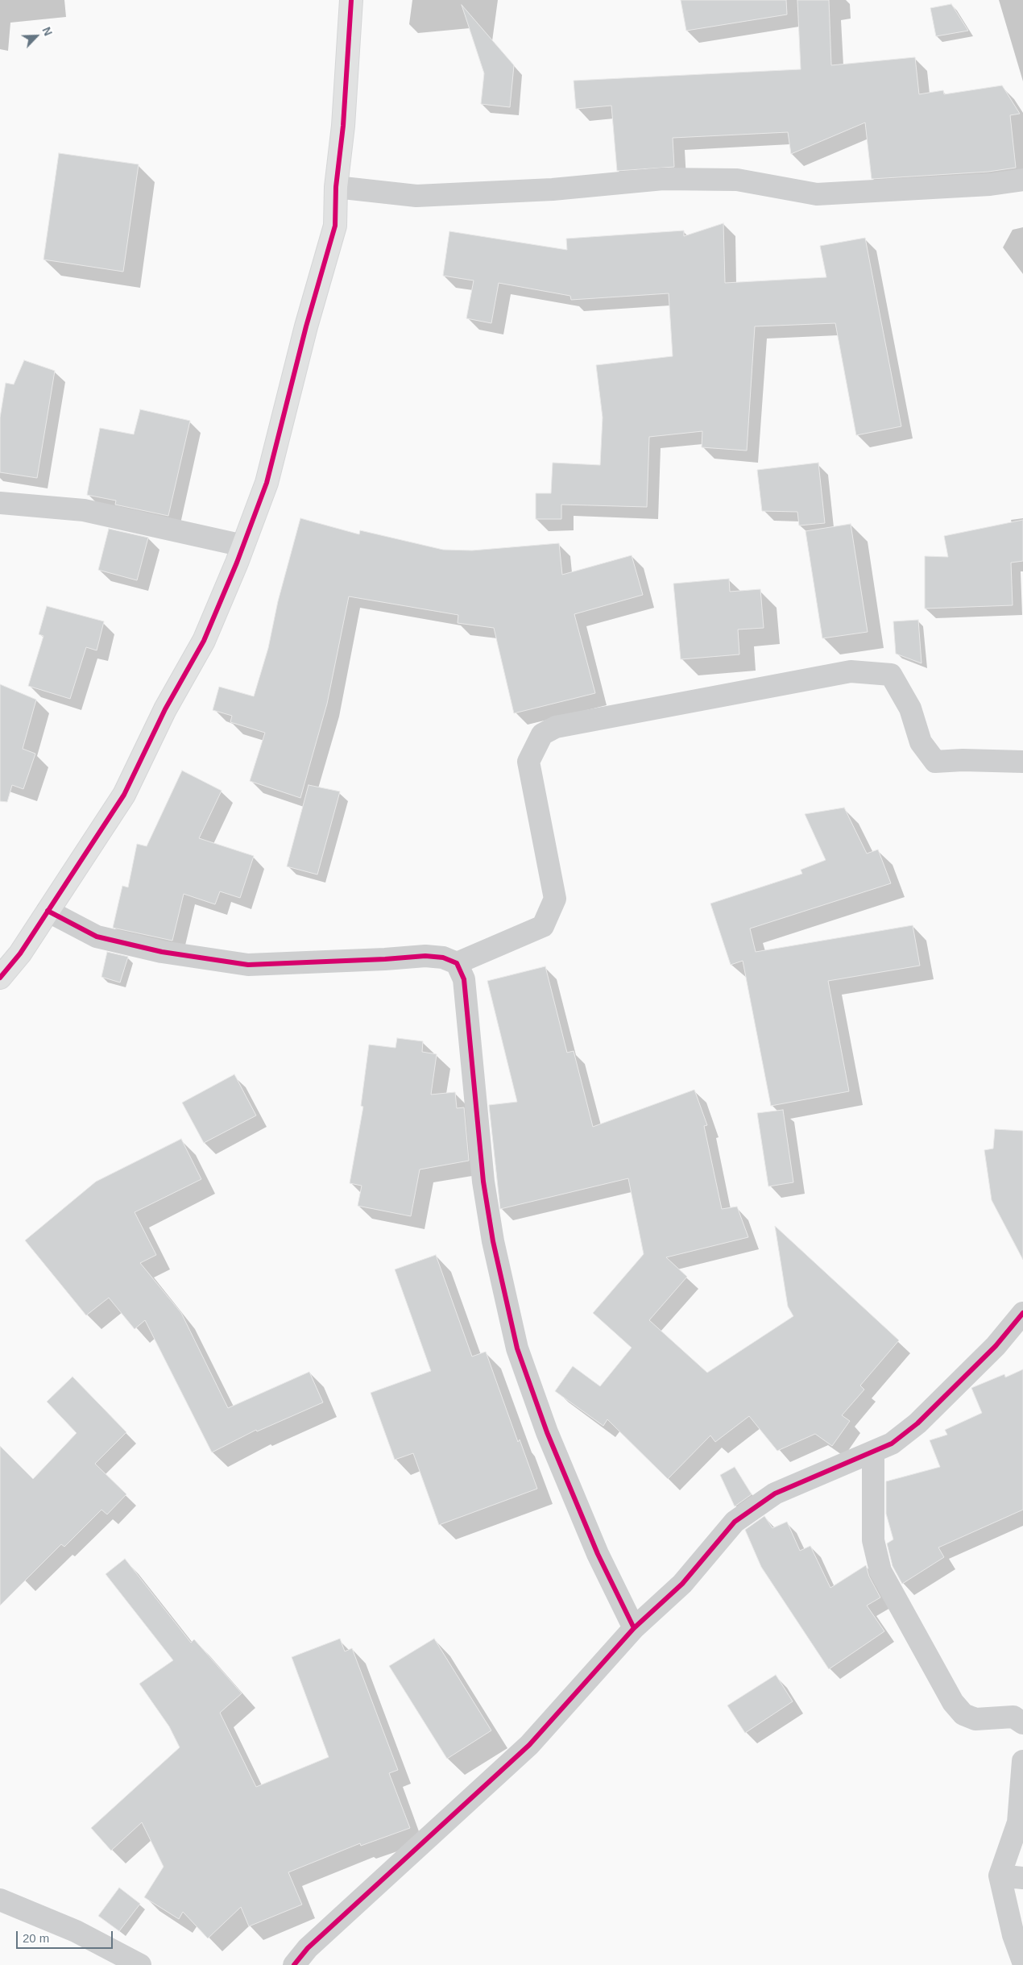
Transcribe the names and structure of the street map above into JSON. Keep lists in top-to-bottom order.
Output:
{
  "scale_bar": "20 m",
  "north": "top right"
}
